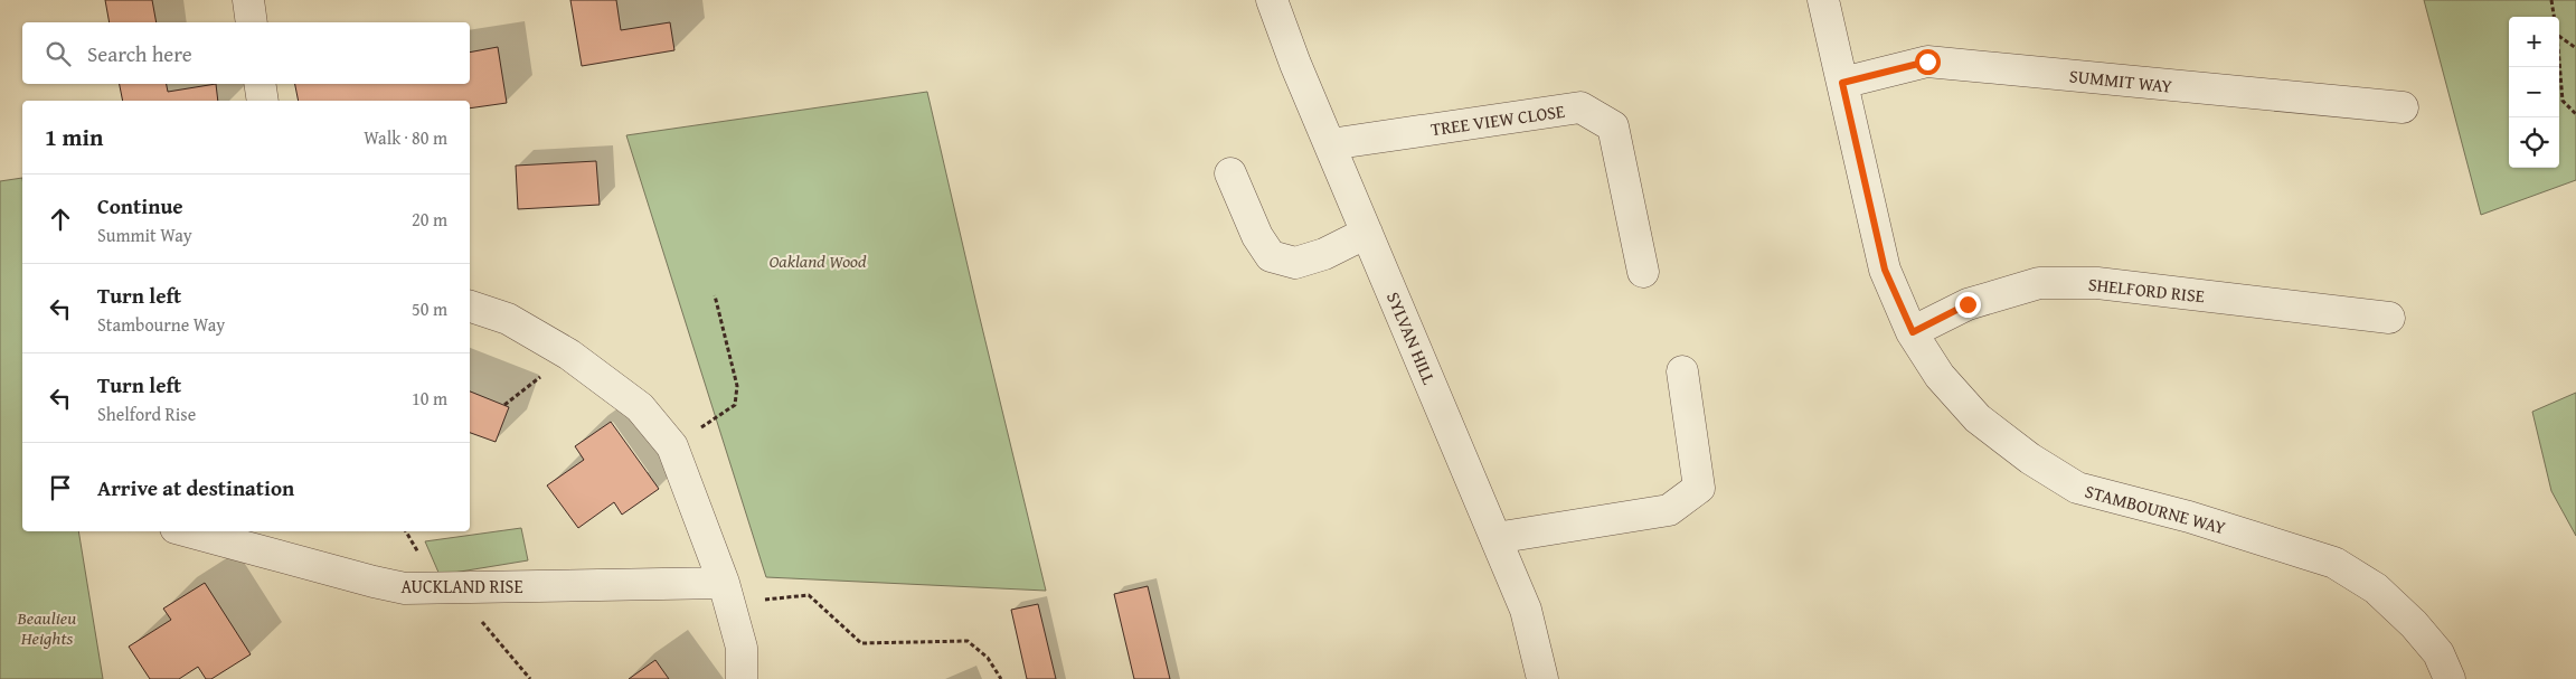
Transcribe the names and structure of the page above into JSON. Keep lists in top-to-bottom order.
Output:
{
  "streets": {
    "street": [
      "SUMMIT WAY",
      "TREE VIEW CLOSE",
      "SHELFORD RISE",
      "SYLVAN HILL",
      "STAMBOURNE WAY",
      "AUCKLAND RISE"
    ]
  },
  "crossings": [
    ["SUMMIT WAY", "STAMBOURNE WAY"],
    ["TREE VIEW CLOSE", "SYLVAN HILL"],
    ["SHELFORD RISE", "STAMBOURNE WAY"]
  ],
  "parks": ["Oakland Wood", "Beaulieu Heights"],
  "page": {
    "map_buttons": ["+", "−"],
    "search": "Search here",
    "heading": ["1 min", "Walk · 80 m"],
    "list": [
      ["Continue", "Summit Way", "20 m"],
      ["Turn left", "Stambourne Way", "50 m"],
      ["Turn left", "Shelford Rise", "10 m"],
      "Arrive at destination"
    ]
  }
}
